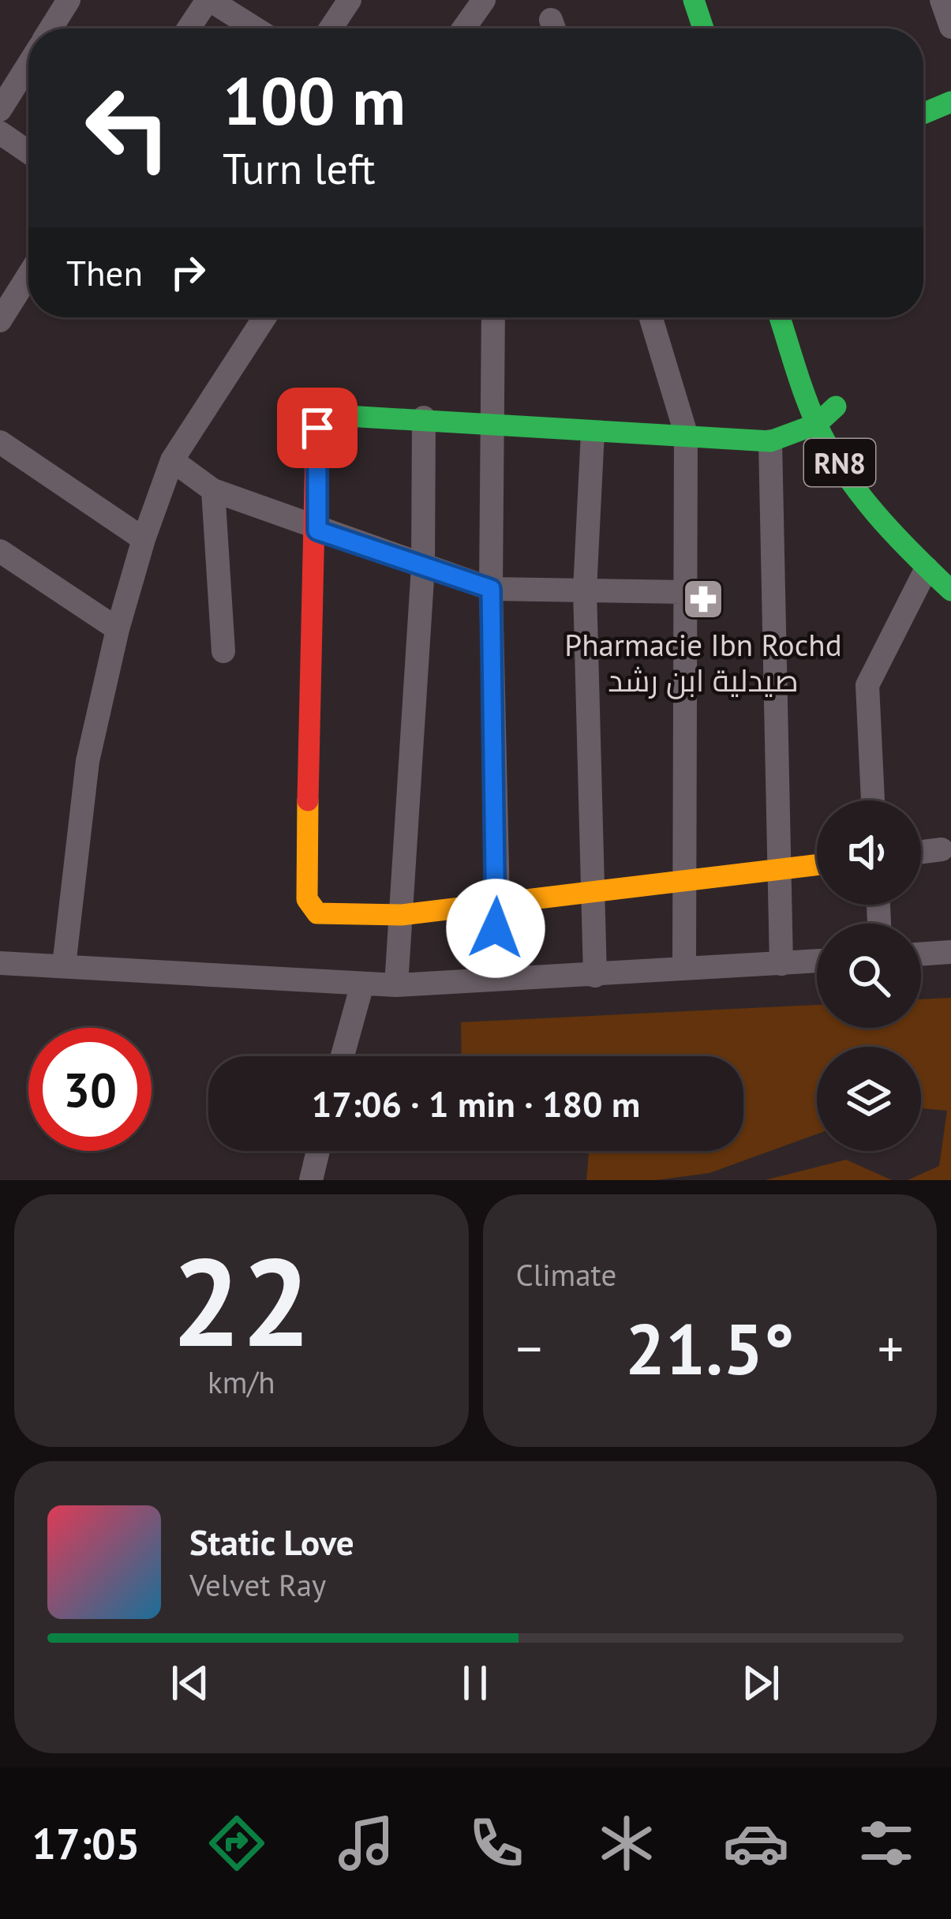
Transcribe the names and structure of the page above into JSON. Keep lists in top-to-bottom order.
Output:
{
  "streets": {
    "street": ["RN8"]
  },
  "places": {
    "pharmacy": ["Pharmacie Ibn Rochd صيدلية ابن رشد"]
  },
  "page": {
    "turn": ["100 m", "Turn left"],
    "then": "Then",
    "limit": "30",
    "trip": "17:06 · 1 min · 180 m",
    "tile": [
      ["22", "km/h"],
      "Climate"
    ],
    "heat": ["−", "21.5°", "+"],
    "song": ["Static Love", "Velvet Ray"],
    "tabs": "17:05"
  }
}
